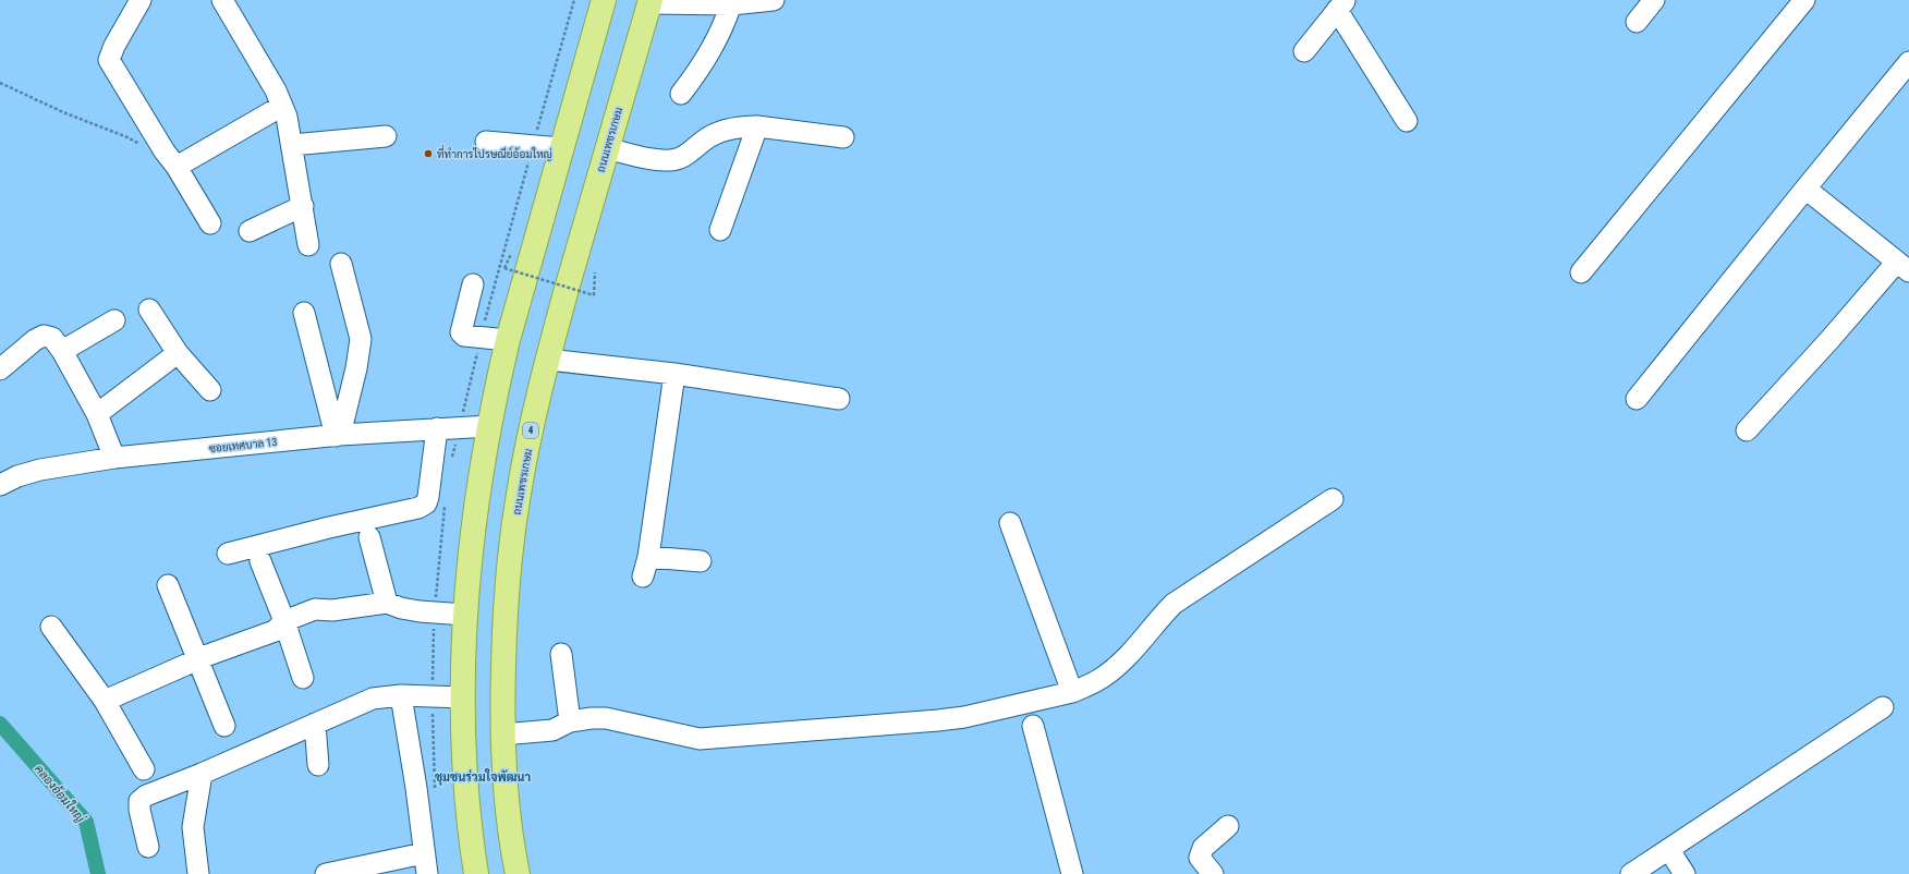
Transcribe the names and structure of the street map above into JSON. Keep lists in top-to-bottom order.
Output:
{
  "streets": {
    "main road": ["ถนนเพชรเกษม", "4"],
    "street": ["ซอยเทศบาล 13"]
  },
  "districts": ["ชุมชนร่วมใจพัฒนา"],
  "water": ["คลองอ้อมใหญ่"],
  "places": ["ที่ทำการไปรษณีย์อ้อมใหญ่"]
}
